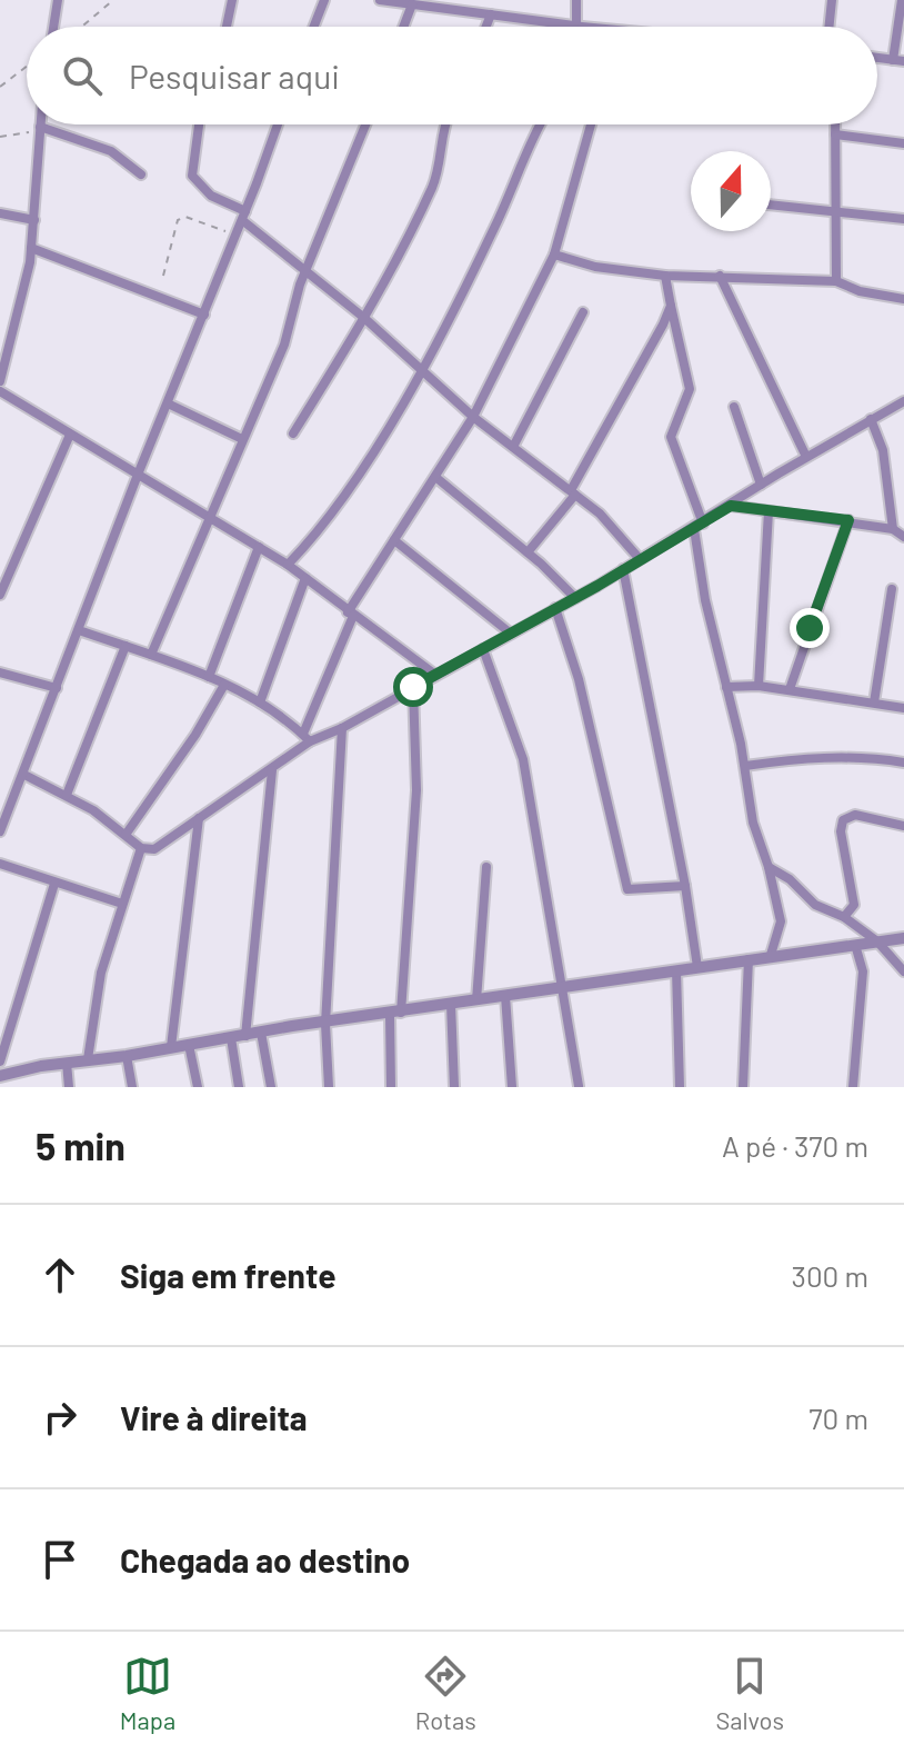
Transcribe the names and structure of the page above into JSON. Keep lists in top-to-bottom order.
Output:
{
  "north": "top",
  "page": {
    "search": "Pesquisar aqui",
    "heading": ["5 min", "A pé · 370 m"],
    "list": [
      ["Siga em frente", "300 m"],
      ["Vire à direita", "70 m"],
      "Chegada ao destino"
    ],
    "nav": ["Mapa", "Rotas", "Salvos"]
  }
}
